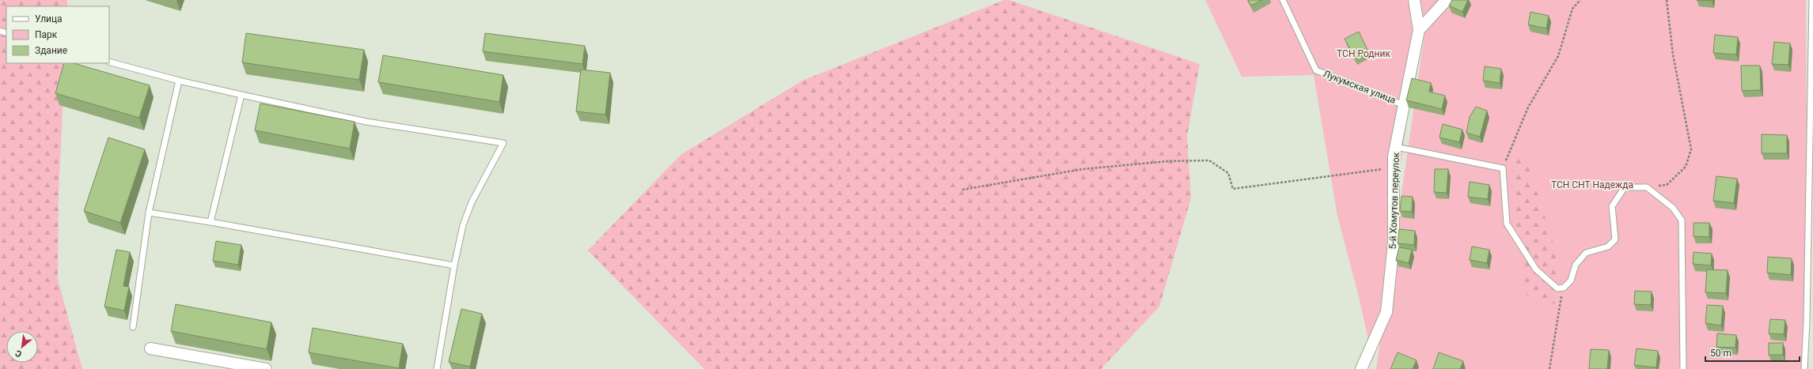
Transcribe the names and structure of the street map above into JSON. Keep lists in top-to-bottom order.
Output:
{
  "streets": {
    "street": ["5-й Хомутов переулок"],
    "lane": ["Лукумская улица"]
  },
  "crossings": [
    ["Лукумская улица", "5-й Хомутов переулок"]
  ],
  "parks": ["ТСН Родник", "ТСН СНТ Надежда"],
  "legend": ["Улица", "Парк", "Здание"],
  "scale_bar": "50 m",
  "north": "bottom left"
}
